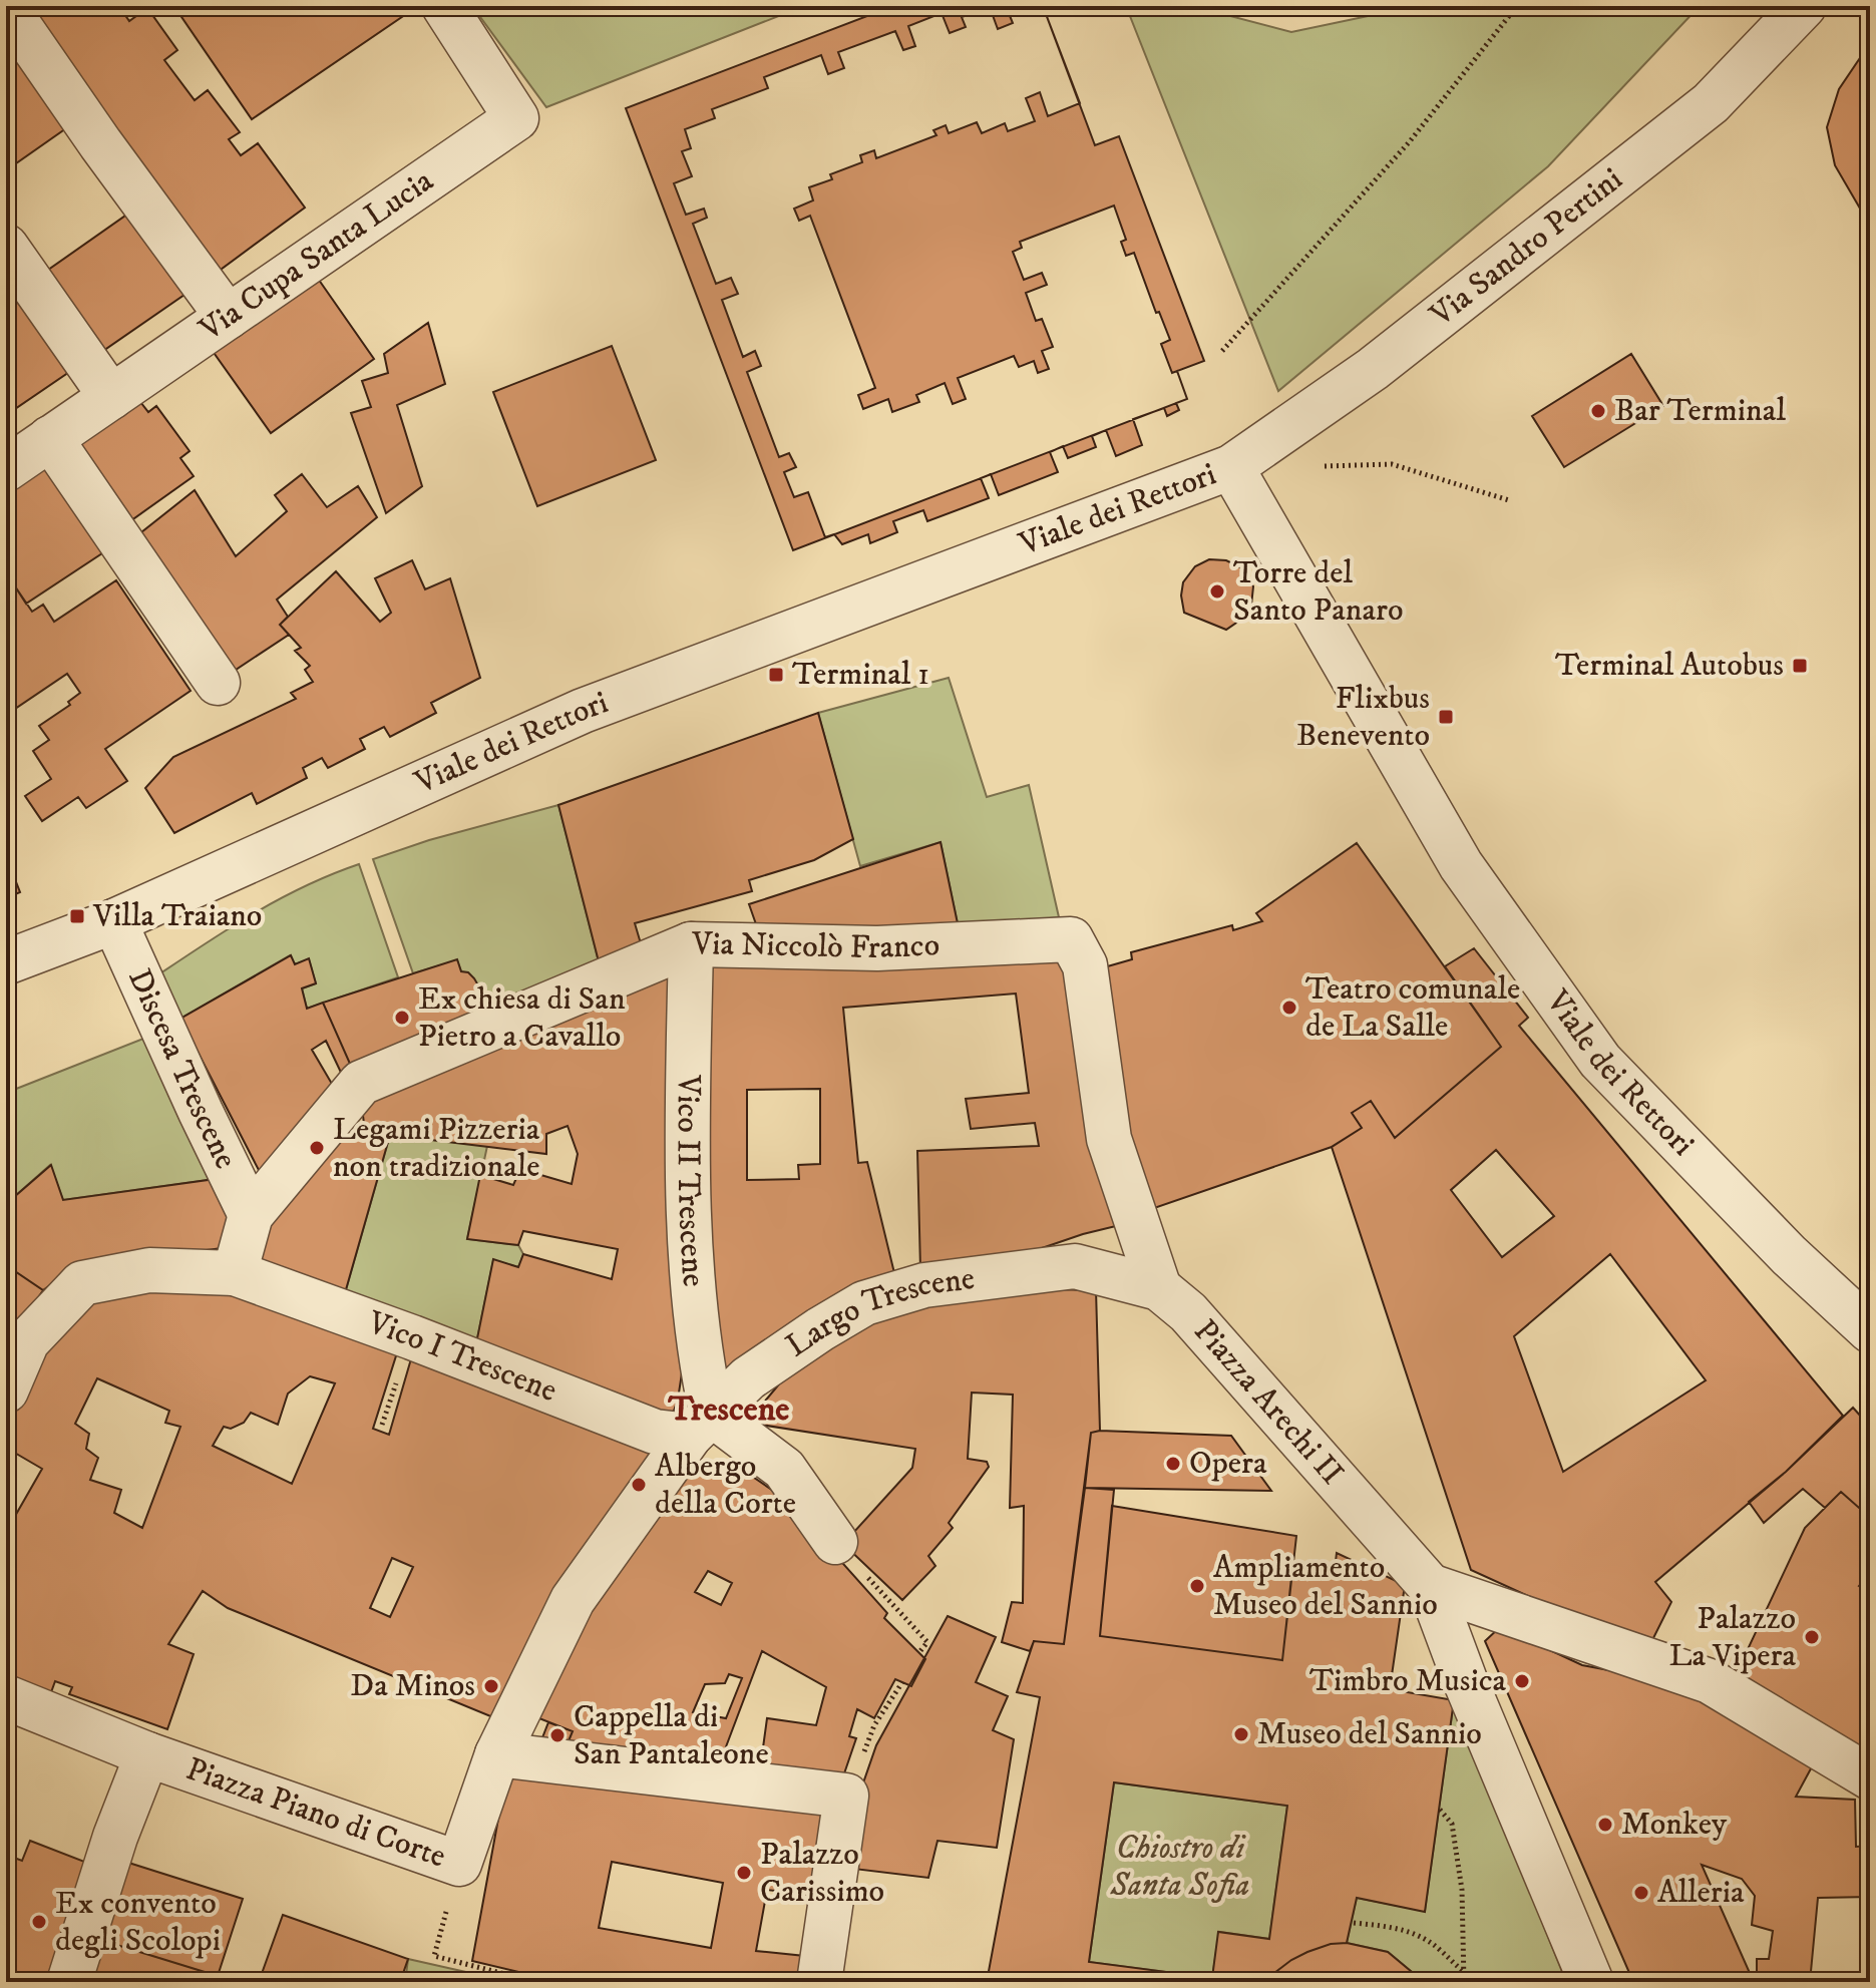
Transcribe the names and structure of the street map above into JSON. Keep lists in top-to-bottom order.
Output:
{
  "streets": {
    "street": [
      "Via Sandro Pertini",
      "Via Cupa Santa Lucia",
      "Viale dei Rettori",
      "Via Niccolò Franco",
      "Discesa Trescene",
      "Vico II Trescene",
      "Largo Trescene",
      "Vico I Trescene",
      "Piazza Arechi II",
      "Piazza Piano di Corte"
    ]
  },
  "crossings": [
    ["Via Sandro Pertini", "Viale dei Rettori"],
    ["Viale dei Rettori", "Discesa Trescene"],
    ["Via Niccolò Franco", "Discesa Trescene"],
    ["Via Niccolò Franco", "Vico II Trescene"],
    ["Via Niccolò Franco", "Vico I Trescene"],
    ["Via Niccolò Franco", "Piazza Arechi II"],
    ["Vico II Trescene", "Largo Trescene"],
    ["Vico II Trescene", "Vico I Trescene"],
    ["Largo Trescene", "Vico I Trescene"],
    ["Largo Trescene", "Piazza Arechi II"],
    ["Largo Trescene", "Piazza Piano di Corte"]
  ],
  "districts": ["Trescene"],
  "parks": ["Chiostro di Santa Sofia"],
  "places": {
    "other": [
      "Bar Terminal",
      "Torre del Santo Panaro",
      "Teatro comunale de La Salle",
      "Ex chiesa di San Pietro a Cavallo",
      "Legami Pizzeria non tradizionale",
      "Opera",
      "Albergo della Corte",
      "Ampliamento Museo del Sannio",
      "Palazzo La Vipera",
      "Timbro Musica",
      "Da Minos",
      "Museo del Sannio",
      "Cappella di San Pantaleone",
      "Monkey",
      "Palazzo Carissimo",
      "Alleria",
      "Ex convento degli Scolopi"
    ],
    "transit": [
      "Terminal Autobus",
      "Terminal 1",
      "Flixbus Benevento",
      "Villa Traiano"
    ]
  }
}
